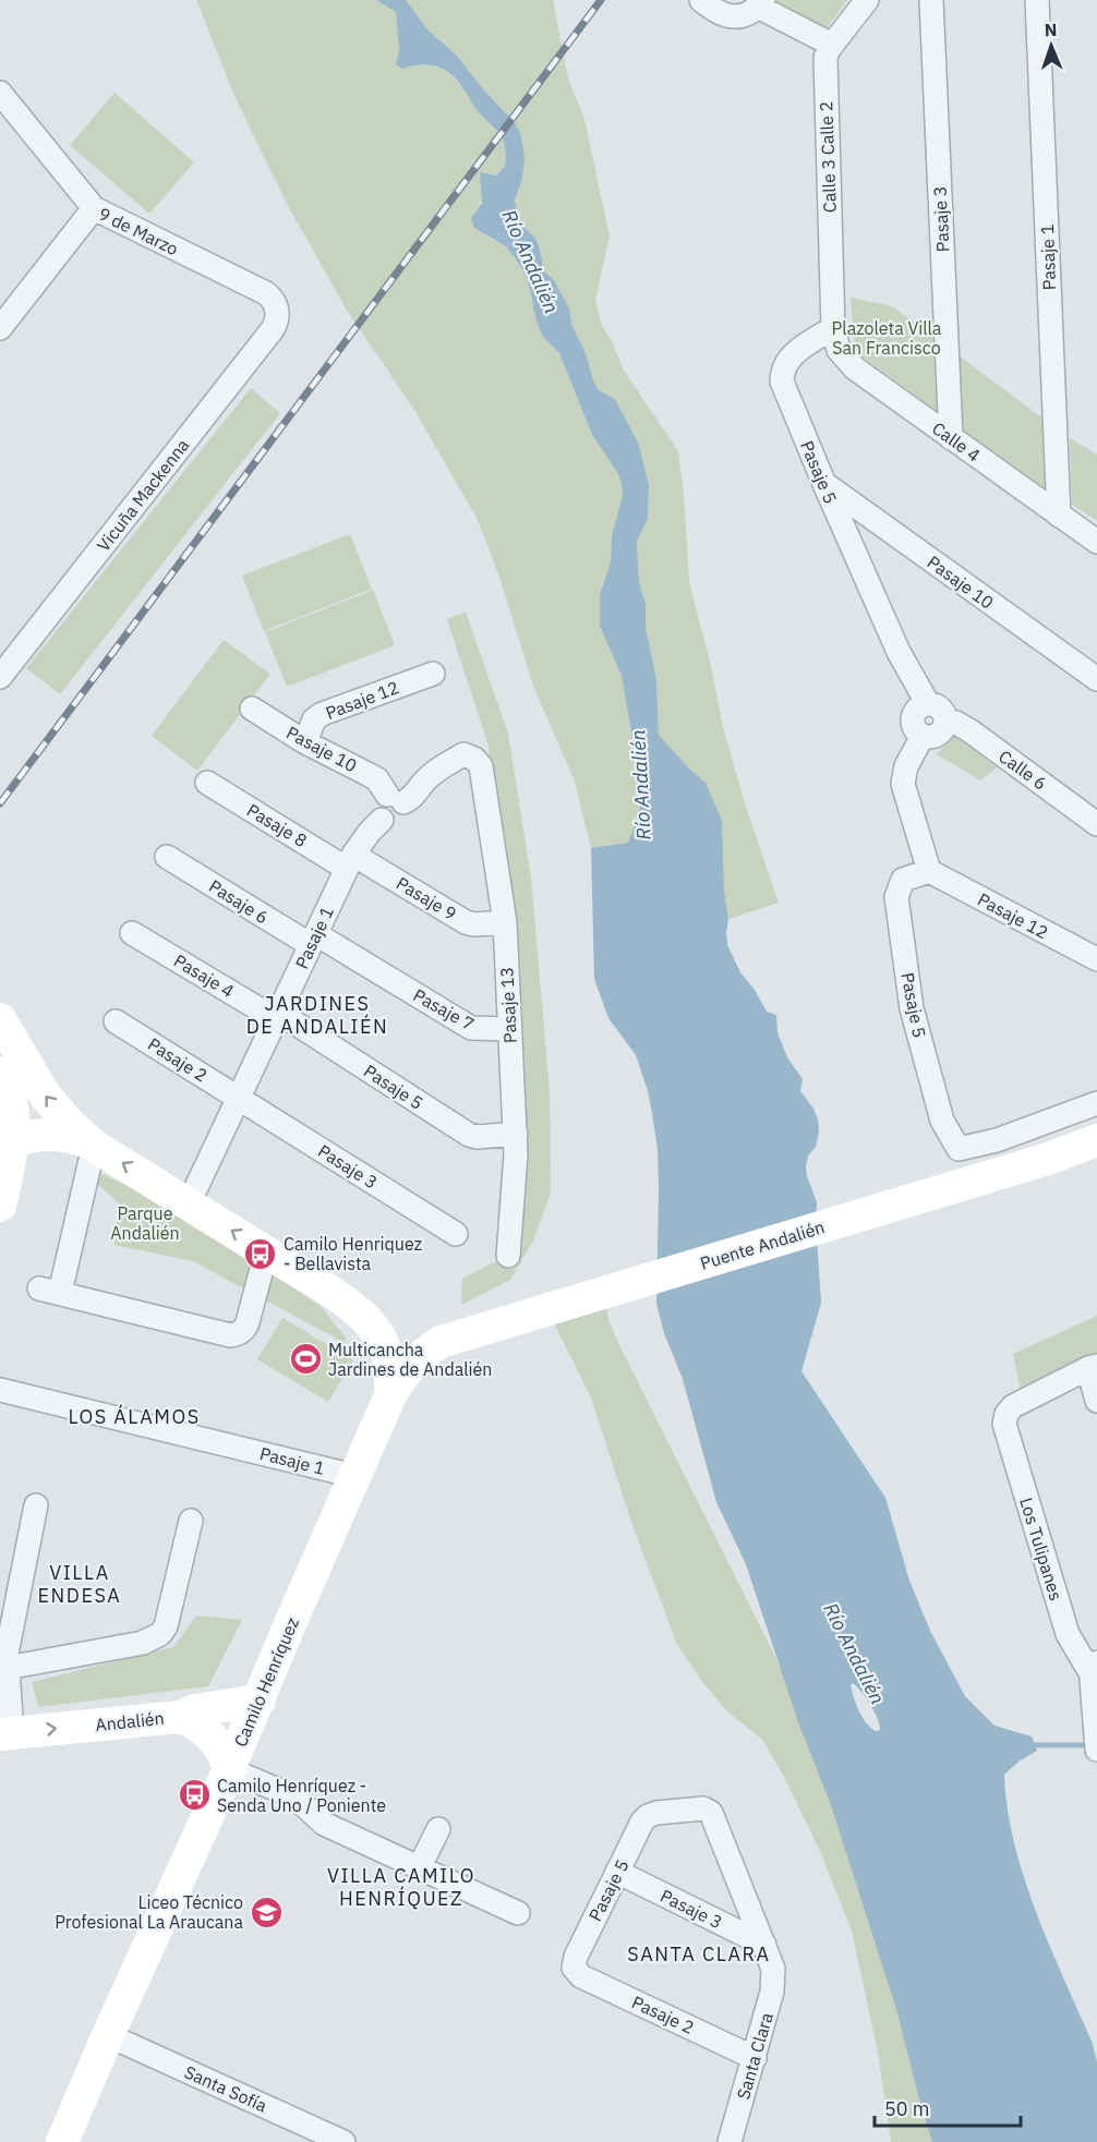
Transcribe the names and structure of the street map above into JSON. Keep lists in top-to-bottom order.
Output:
{
  "streets": {
    "main road": ["Puente Andalién", "Camilo Henríquez", "Andalién"],
    "street": [
      "Calle 3 Calle 2",
      "Pasaje 3",
      "9 de Marzo",
      "Pasaje 1",
      "Calle 4",
      "Pasaje 5",
      "Vicuña Mackenna",
      "Pasaje 10",
      "Pasaje 12",
      "Calle 6",
      "Pasaje 8",
      "Pasaje 9",
      "Pasaje 6",
      "Pasaje 4",
      "Pasaje 13",
      "Pasaje 7",
      "Pasaje 2",
      "Los Tulipanes",
      "Santa Clara",
      "Santa Sofía"
    ]
  },
  "crossings": [
    ["Calle 3 Calle 2", "Calle 4"],
    ["Calle 3 Calle 2", "Pasaje 5"],
    ["Pasaje 3", "Pasaje 1"],
    ["Pasaje 3", "Calle 4"],
    ["Pasaje 3", "Pasaje 5"],
    ["Pasaje 3", "Pasaje 2"],
    ["Pasaje 3", "Santa Clara"],
    ["9 de Marzo", "Vicuña Mackenna"],
    ["Pasaje 1", "Calle 4"],
    ["Pasaje 1", "Pasaje 5"],
    ["Pasaje 1", "Pasaje 10"],
    ["Pasaje 1", "Pasaje 8"],
    ["Pasaje 1", "Pasaje 9"],
    ["Pasaje 1", "Pasaje 6"],
    ["Pasaje 1", "Pasaje 4"],
    ["Pasaje 1", "Pasaje 13"],
    ["Pasaje 1", "Pasaje 7"],
    ["Pasaje 1", "Pasaje 2"],
    ["Pasaje 1", "Camilo Henríquez"],
    ["Calle 4", "Pasaje 5"],
    ["Pasaje 5", "Pasaje 10"],
    ["Pasaje 5", "Pasaje 12"],
    ["Pasaje 5", "Calle 6"],
    ["Pasaje 5", "Pasaje 4"],
    ["Pasaje 5", "Pasaje 13"],
    ["Pasaje 5", "Pasaje 2"],
    ["Pasaje 5", "Santa Clara"],
    ["Pasaje 10", "Pasaje 12"],
    ["Pasaje 10", "Pasaje 13"],
    ["Pasaje 8", "Pasaje 9"],
    ["Pasaje 9", "Pasaje 13"],
    ["Pasaje 6", "Pasaje 7"],
    ["Pasaje 13", "Pasaje 7"],
    ["Pasaje 2", "Santa Clara"],
    ["Puente Andalién", "Camilo Henríquez"],
    ["Camilo Henríquez", "Andalién"],
    ["Camilo Henríquez", "Santa Sofía"]
  ],
  "one_way": ["Andalién"],
  "districts": [
    "JARDINES DE ANDALIÉN",
    "LOS ÁLAMOS",
    "VILLA ENDESA",
    "VILLA CAMILO HENRÍQUEZ",
    "SANTA CLARA"
  ],
  "water": ["Río Andalién"],
  "parks": ["Plazoleta Villa San Francisco", "Parque Andalién"],
  "places": {
    "bus stop": ["Camilo Henriquez - Bellavista", "Camilo Henríquez - Senda Uno / Poniente"],
    "sports": ["Multicancha Jardines de Andalién"],
    "school or university": ["Liceo Técnico Profesional La Araucana"]
  },
  "scale_bar": "50 m",
  "north": "top"
}
